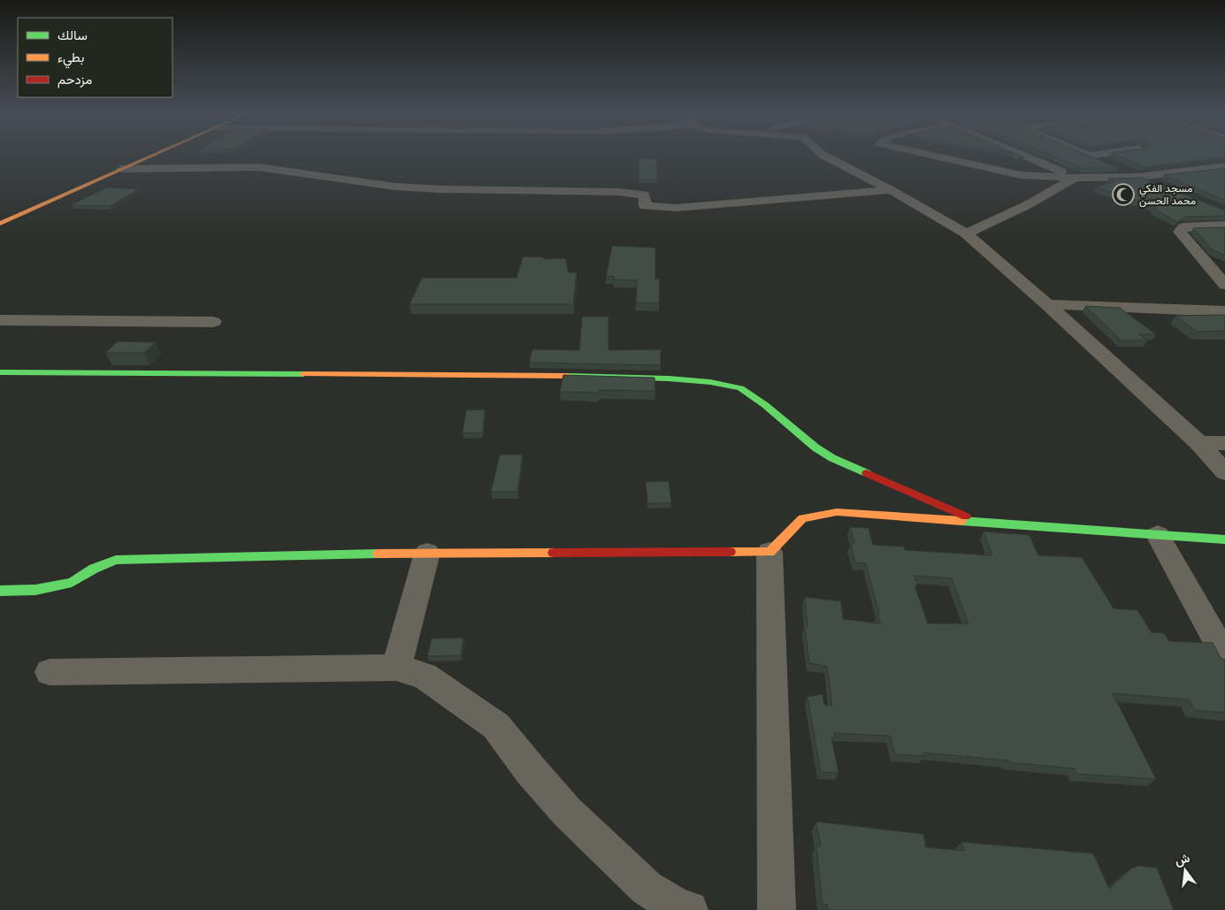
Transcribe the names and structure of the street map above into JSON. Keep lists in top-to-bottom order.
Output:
{
  "places": {
    "mosque": ["مسجد الفكي محمد الحسن"]
  },
  "legend": ["سالك", "بطيء", "مزدحم"],
  "north": "top"
}
